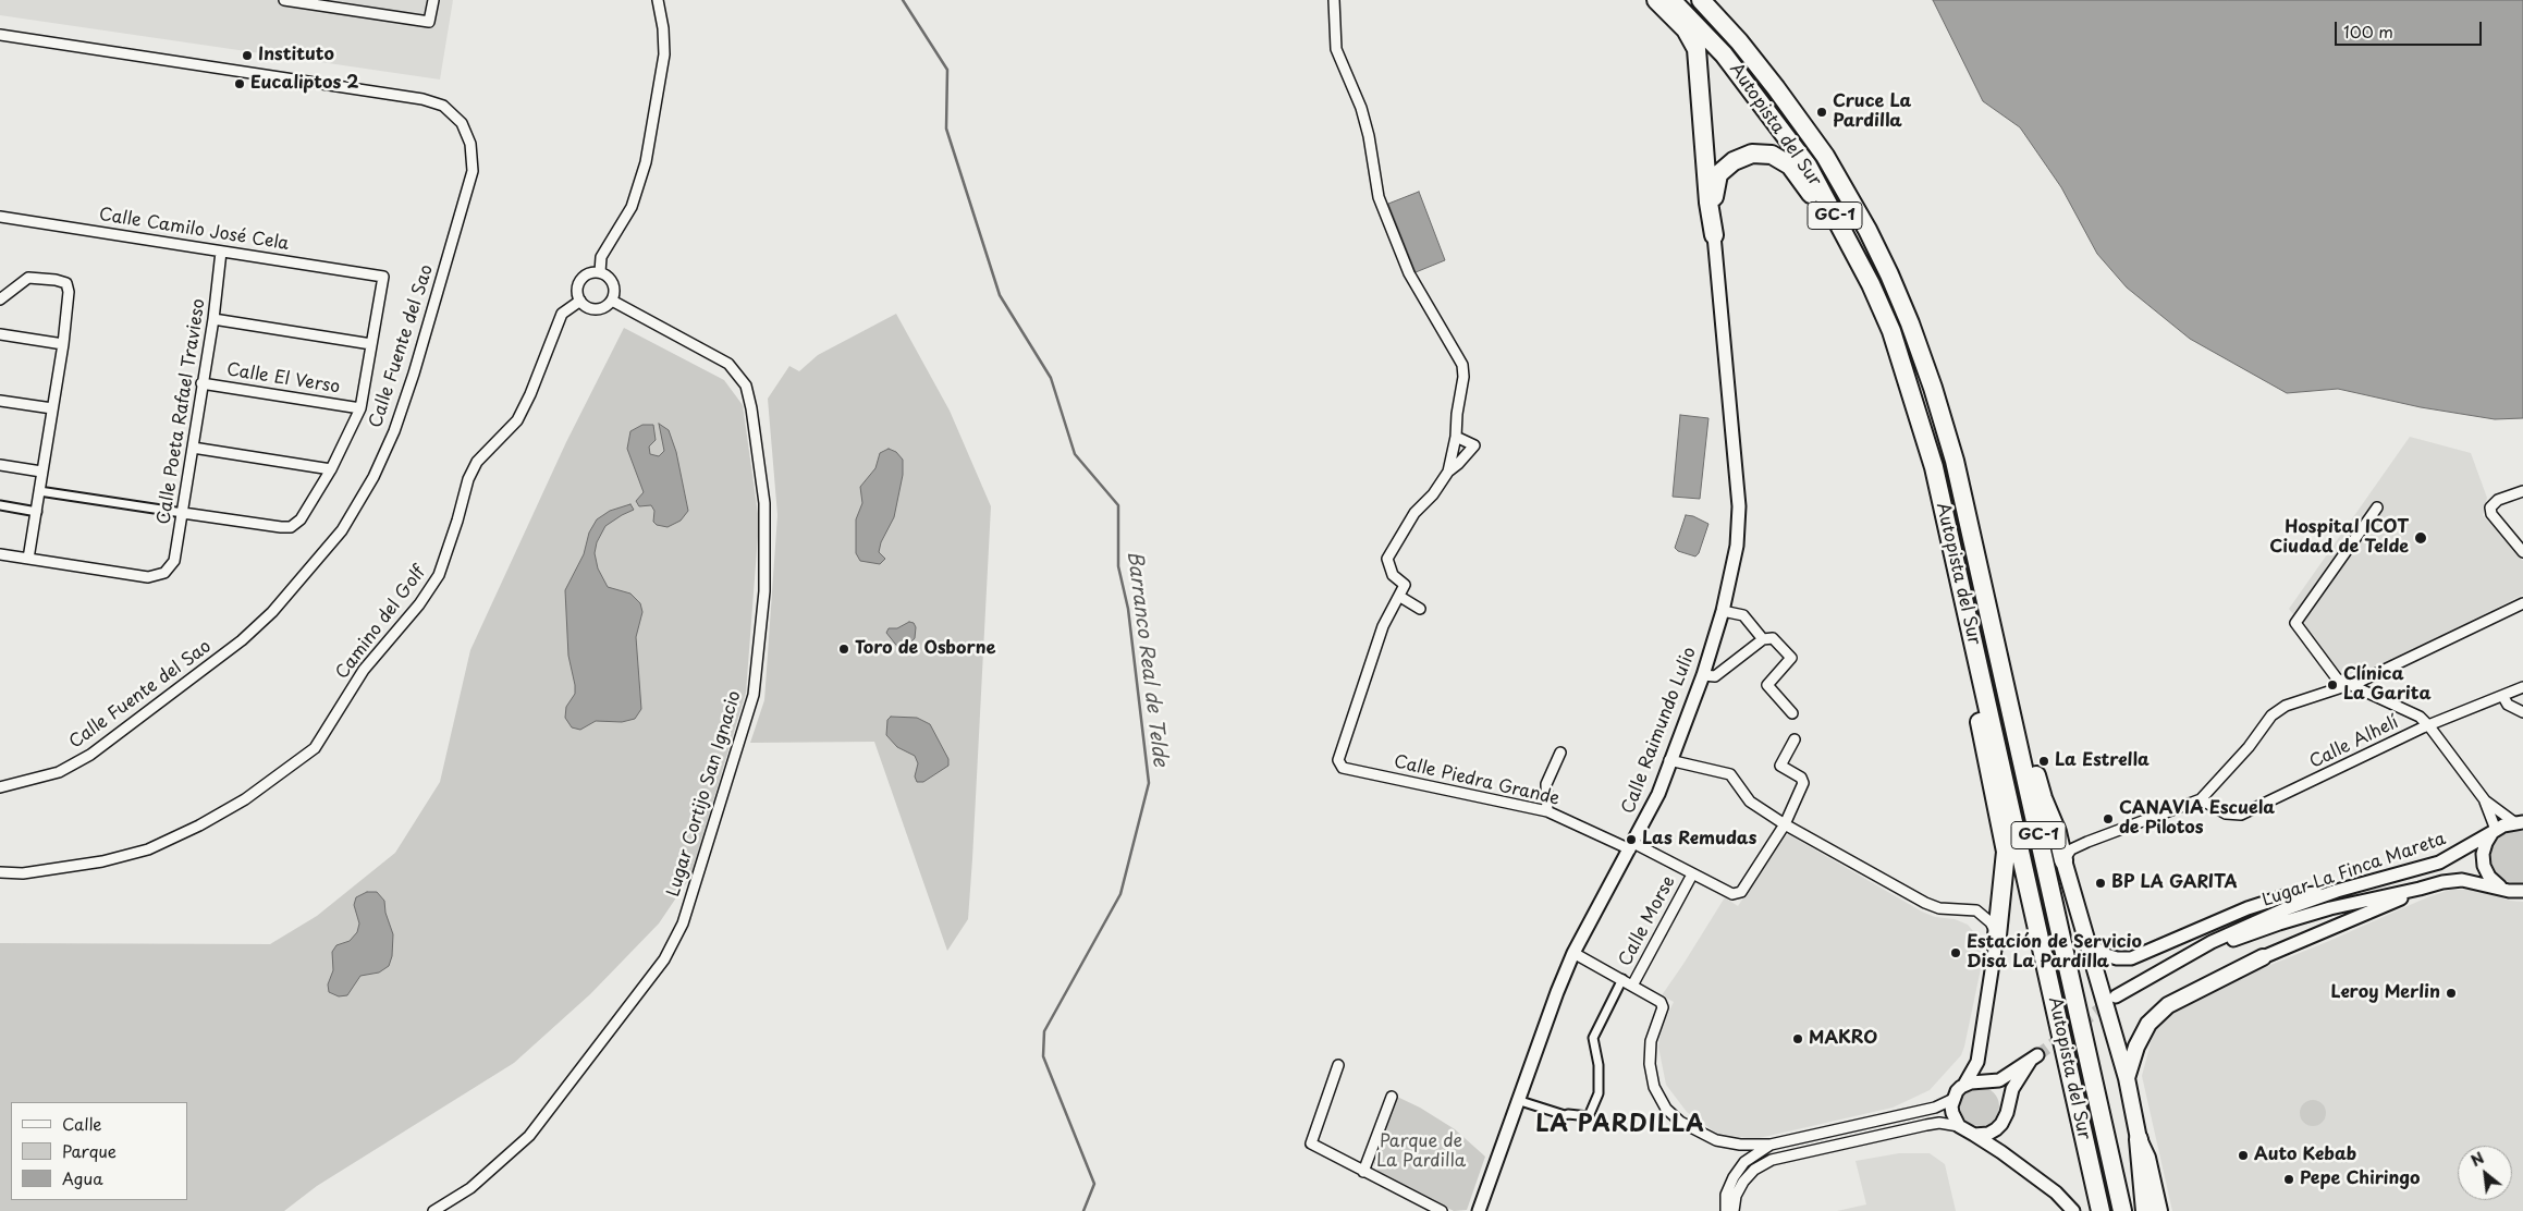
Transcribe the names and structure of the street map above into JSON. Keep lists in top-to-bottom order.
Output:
{
  "streets": {
    "highway": ["Autopista del Sur", "GC-1"],
    "street": [
      "Calle Camilo José Cela",
      "Calle Fuente del Sao",
      "Calle El Verso",
      "Calle Poeta Rafael Travieso",
      "Camino del Golf",
      "Calle Raimundo Lulio",
      "Calle Alhelí",
      "Calle Piedra Grande",
      "Lugar Cortijo San Ignacio",
      "Lugar La Finca Mareta",
      "Calle Morse"
    ]
  },
  "crossings": [
    ["Calle Camilo José Cela", "Calle Poeta Rafael Travieso"],
    ["Calle El Verso", "Calle Poeta Rafael Travieso"],
    ["Camino del Golf", "Lugar Cortijo San Ignacio"],
    ["Calle Raimundo Lulio", "Calle Piedra Grande"],
    ["Calle Piedra Grande", "Calle Morse"]
  ],
  "districts": ["LA PARDILLA"],
  "water": ["Barranco Real de Telde"],
  "parks": ["Parque de La Pardilla"],
  "places": [
    "Instituto",
    "Eucaliptos 2",
    "Cruce La Pardilla",
    "Hospital ICOT Ciudad de Telde",
    "Toro de Osborne",
    "Clínica La Garita",
    "La Estrella",
    "CANAVIA Escuela de Pilotos",
    "Las Remudas",
    "BP LA GARITA",
    "Estación de Servicio Disa La Pardilla",
    "Leroy Merlin",
    "MAKRO",
    "Auto Kebab",
    "Pepe Chiringo"
  ],
  "legend": ["Calle", "Parque", "Agua"],
  "scale_bar": "100 m",
  "north": "top left"
}
